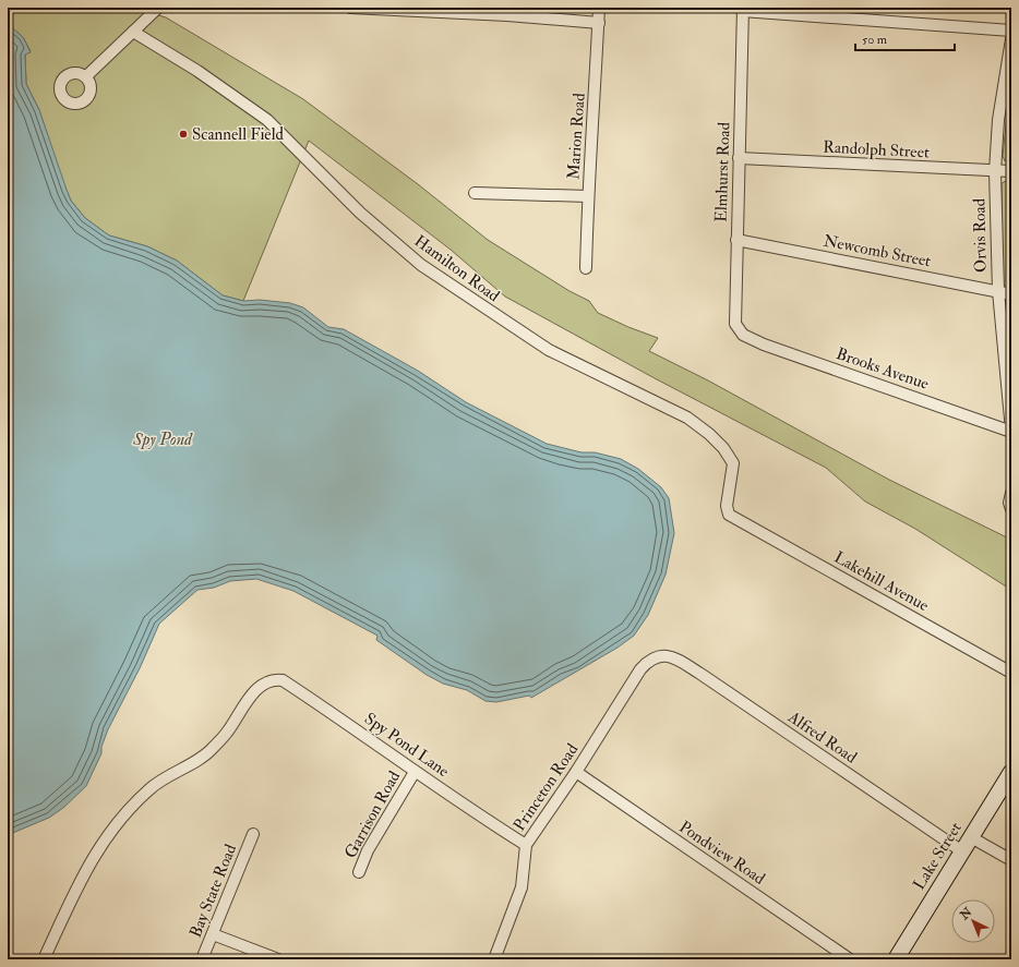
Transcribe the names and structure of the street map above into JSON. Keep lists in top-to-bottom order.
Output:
{
  "streets": {
    "main road": ["Lake Street"],
    "street": [
      "Marion Road",
      "Randolph Street",
      "Elmhurst Road",
      "Orvis Road",
      "Newcomb Street",
      "Hamilton Road",
      "Brooks Avenue",
      "Lakehill Avenue",
      "Alfred Road",
      "Spy Pond Lane",
      "Princeton Road",
      "Garrison Road",
      "Pondview Road",
      "Bay State Road"
    ]
  },
  "crossings": [
    ["Randolph Street", "Elmhurst Road"],
    ["Randolph Street", "Orvis Road"],
    ["Elmhurst Road", "Newcomb Street"],
    ["Elmhurst Road", "Brooks Avenue"],
    ["Orvis Road", "Newcomb Street"],
    ["Orvis Road", "Brooks Avenue"],
    ["Hamilton Road", "Lakehill Avenue"],
    ["Alfred Road", "Princeton Road"],
    ["Alfred Road", "Lake Street"],
    ["Spy Pond Lane", "Princeton Road"],
    ["Spy Pond Lane", "Garrison Road"],
    ["Princeton Road", "Pondview Road"]
  ],
  "water": ["Spy Pond"],
  "places": ["Scannell Field"],
  "scale_bar": "50 m",
  "north": "top left"
}
